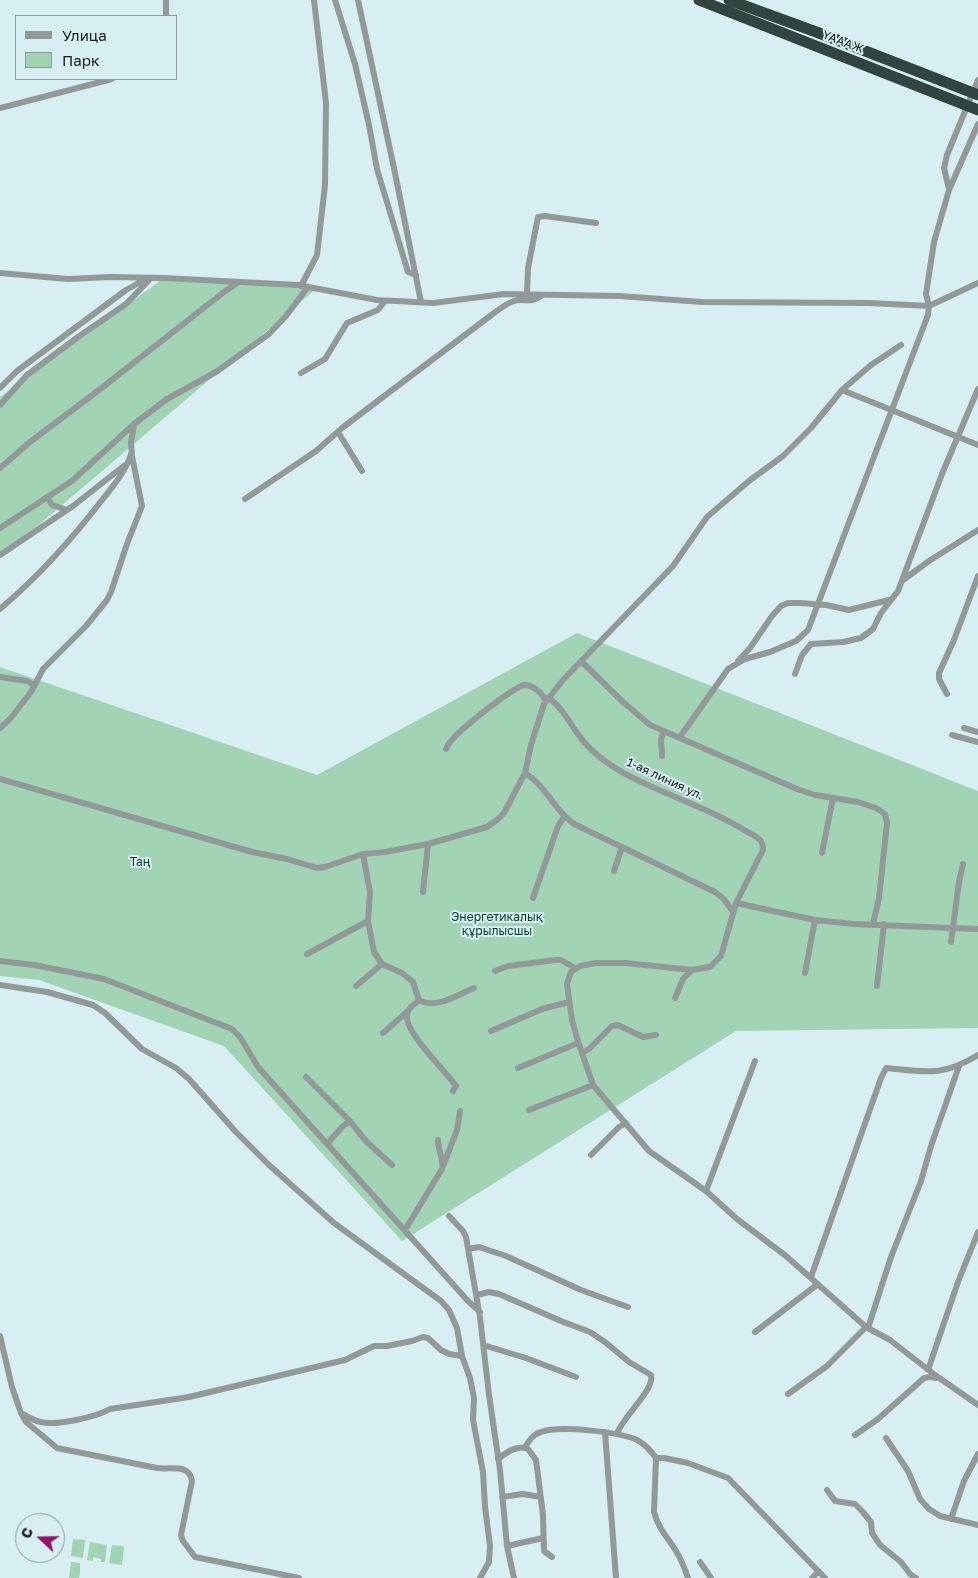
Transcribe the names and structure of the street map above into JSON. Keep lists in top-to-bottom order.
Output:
{
  "streets": {
    "highway": ["ҮАААЖ"],
    "street": ["1-ая линия ул."]
  },
  "parks": ["Таң", "Энергетикалық құрылысшы"],
  "legend": ["Улица", "Парк"],
  "north": "left"
}
